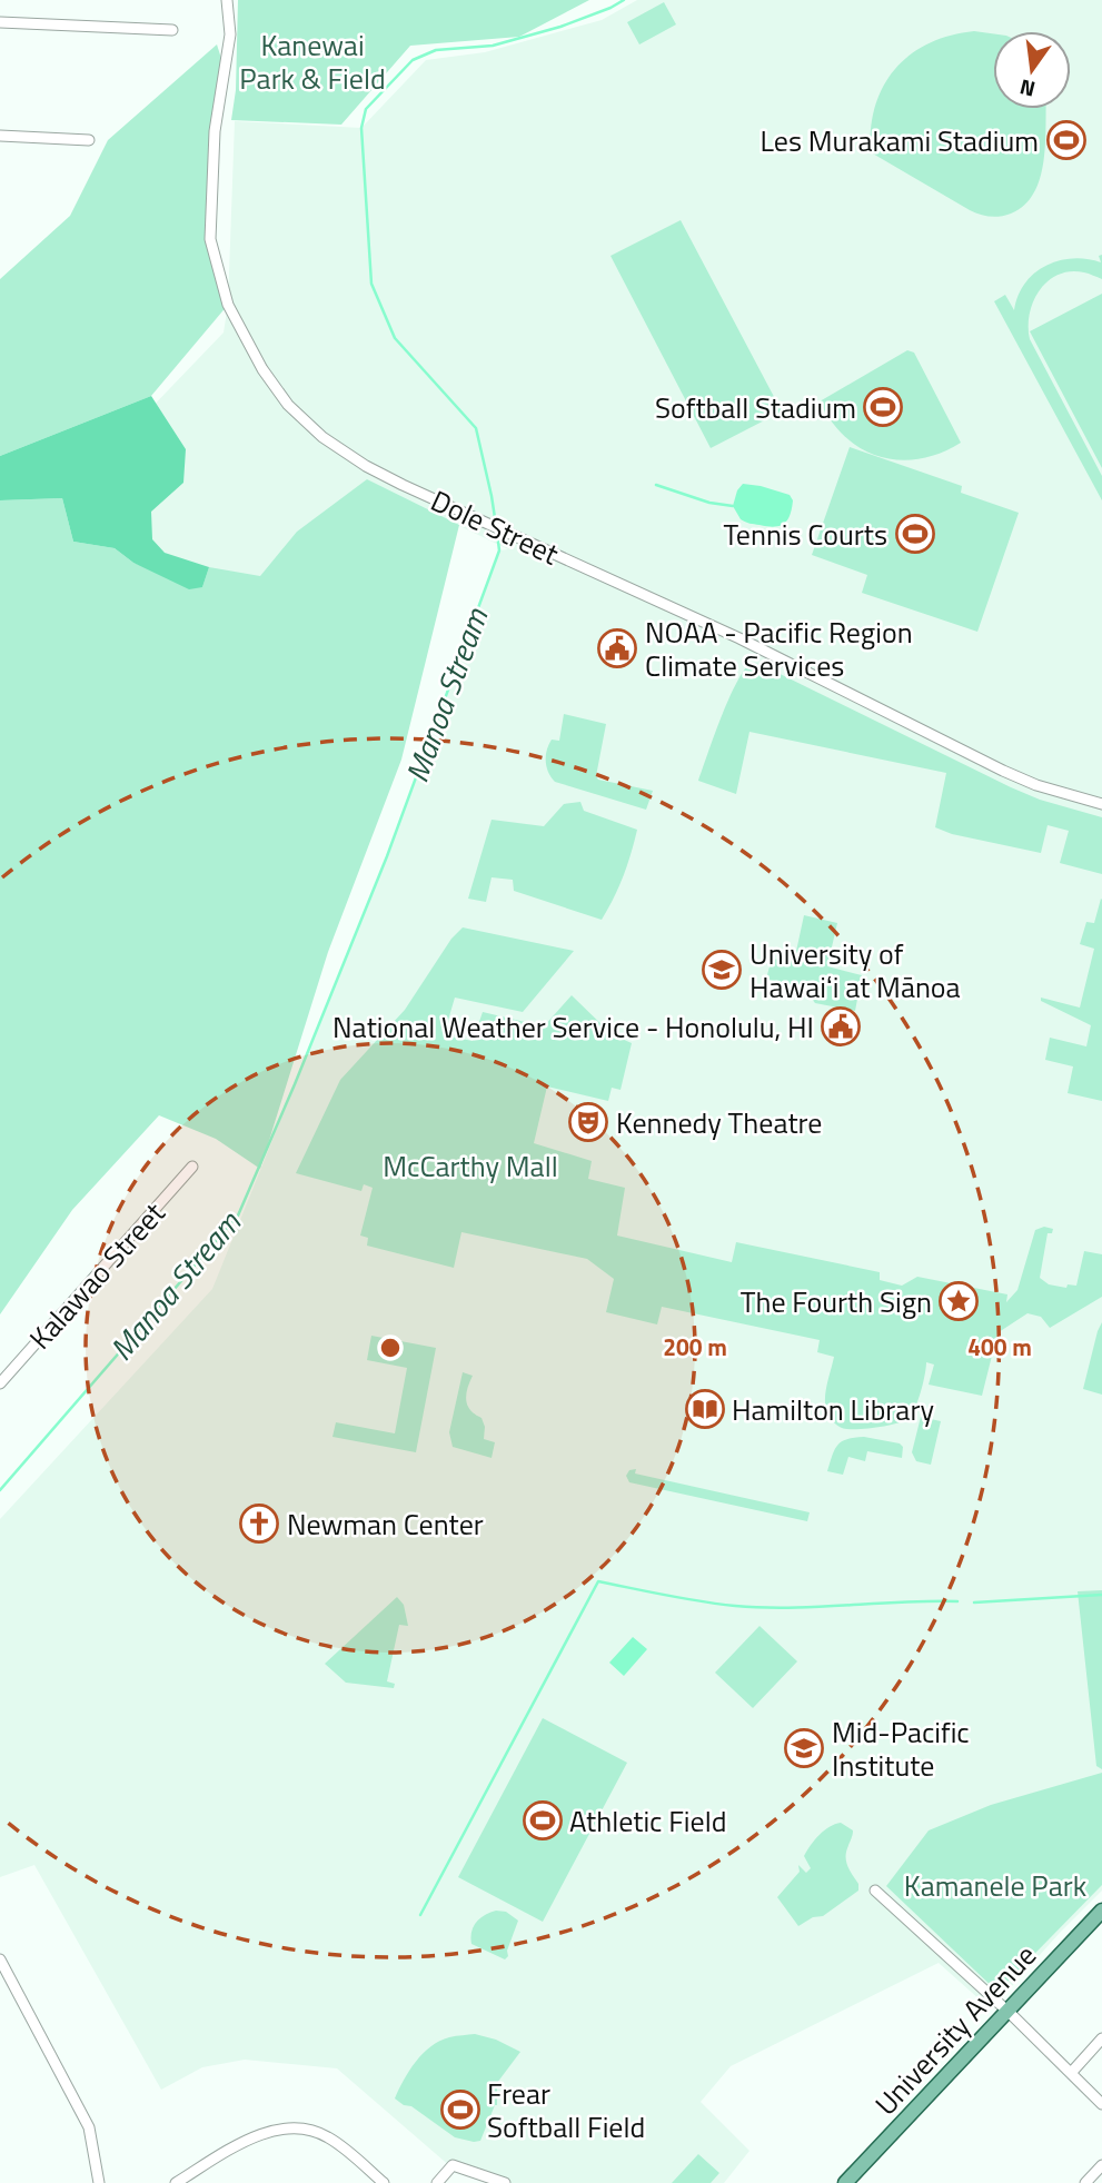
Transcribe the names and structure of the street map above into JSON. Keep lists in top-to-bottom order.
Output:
{
  "streets": {
    "main road": ["University Avenue"],
    "street": ["Dole Street", "Kalawao Street"]
  },
  "water": ["Manoa Stream"],
  "parks": ["Kanewai Park & Field", "McCarthy Mall", "Kamanele Park"],
  "places": {
    "sports": [
      "Les Murakami Stadium",
      "Softball Stadium",
      "Tennis Courts",
      "Athletic Field",
      "Frear Softball Field"
    ],
    "public building": ["NOAA - Pacific Region Climate Services", "National Weather Service - Honolulu, HI"],
    "school or university": ["University of Hawaiʻi at Mānoa", "Mid-Pacific Institute"],
    "theatre": ["Kennedy Theatre"],
    "place": ["The Fourth Sign"],
    "library": ["Hamilton Library"],
    "church": ["Newman Center"]
  },
  "north": "bottom",
  "rings": ["200 m", "400 m"]
}
